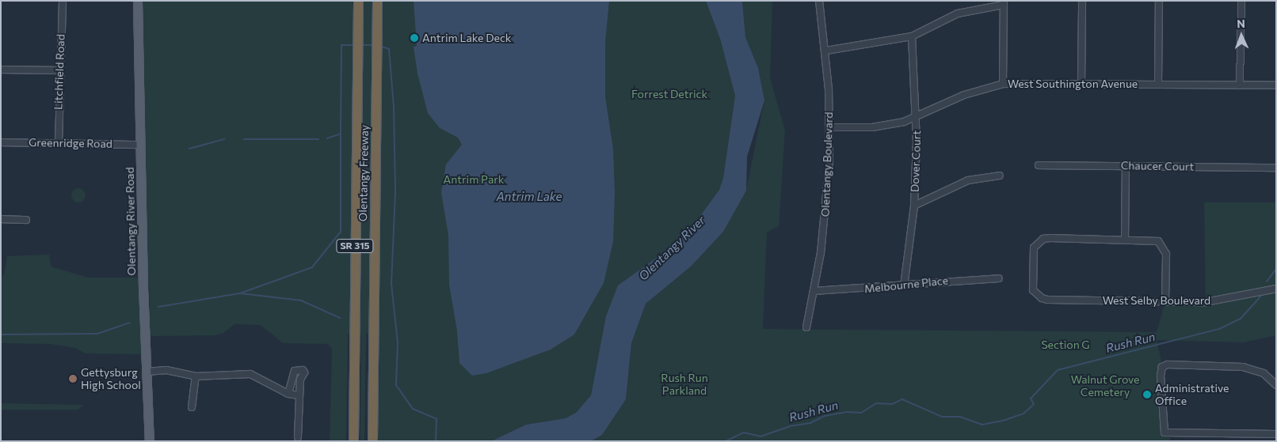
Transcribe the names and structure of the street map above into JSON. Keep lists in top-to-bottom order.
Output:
{
  "streets": {
    "highway": ["Olentangy Freeway", "SR 315"],
    "main road": ["Olentangy River Road"],
    "street": [
      "Litchfield Road",
      "West Southington Avenue",
      "Greenridge Road",
      "Dover Court",
      "Olentangy Boulevard",
      "Chaucer Court",
      "Melbourne Place",
      "West Selby Boulevard"
    ]
  },
  "crossings": [
    ["Litchfield Road", "Greenridge Road"],
    ["West Southington Avenue", "Dover Court"],
    ["West Southington Avenue", "Olentangy Boulevard"],
    ["Greenridge Road", "Olentangy River Road"],
    ["Dover Court", "Melbourne Place"],
    ["Olentangy Boulevard", "Melbourne Place"]
  ],
  "water": ["Antrim Lake", "Olentangy River", "Rush Run"],
  "parks": [
    "Forrest Detrick",
    "Antrim Park",
    "Section G",
    "Rush Run Parkland",
    "Walnut Grove Cemetery"
  ],
  "places": ["Antrim Lake Deck", "Gettysburg High School", "Administrative Office"],
  "north": "top"
}
